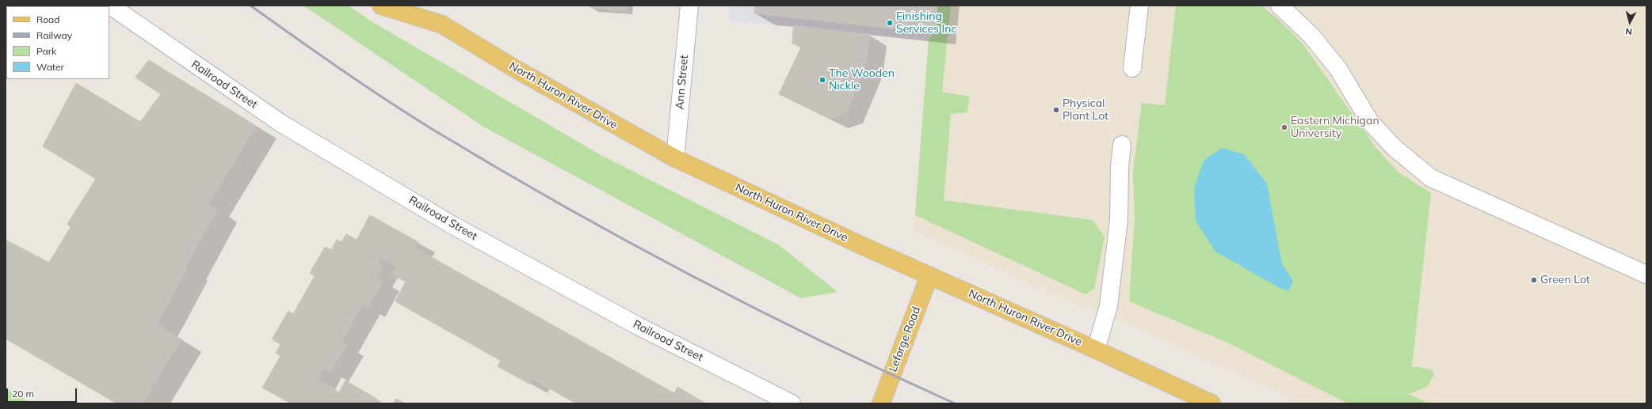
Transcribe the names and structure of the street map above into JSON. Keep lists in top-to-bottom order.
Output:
{
  "streets": {
    "main road": ["North Huron River Drive", "Leforge Road"],
    "street": ["Ann Street", "Railroad Street"]
  },
  "crossings": [
    ["Ann Street", "North Huron River Drive"],
    ["North Huron River Drive", "Leforge Road"]
  ],
  "places": [
    "Finishing Services Inc",
    "The Wooden Nickle",
    "Physical Plant Lot",
    "Eastern Michigan University",
    "Green Lot"
  ],
  "legend": [
    "Road",
    "Railway",
    "Park",
    "Water"
  ],
  "scale_bar": "20 m",
  "north": "bottom"
}
